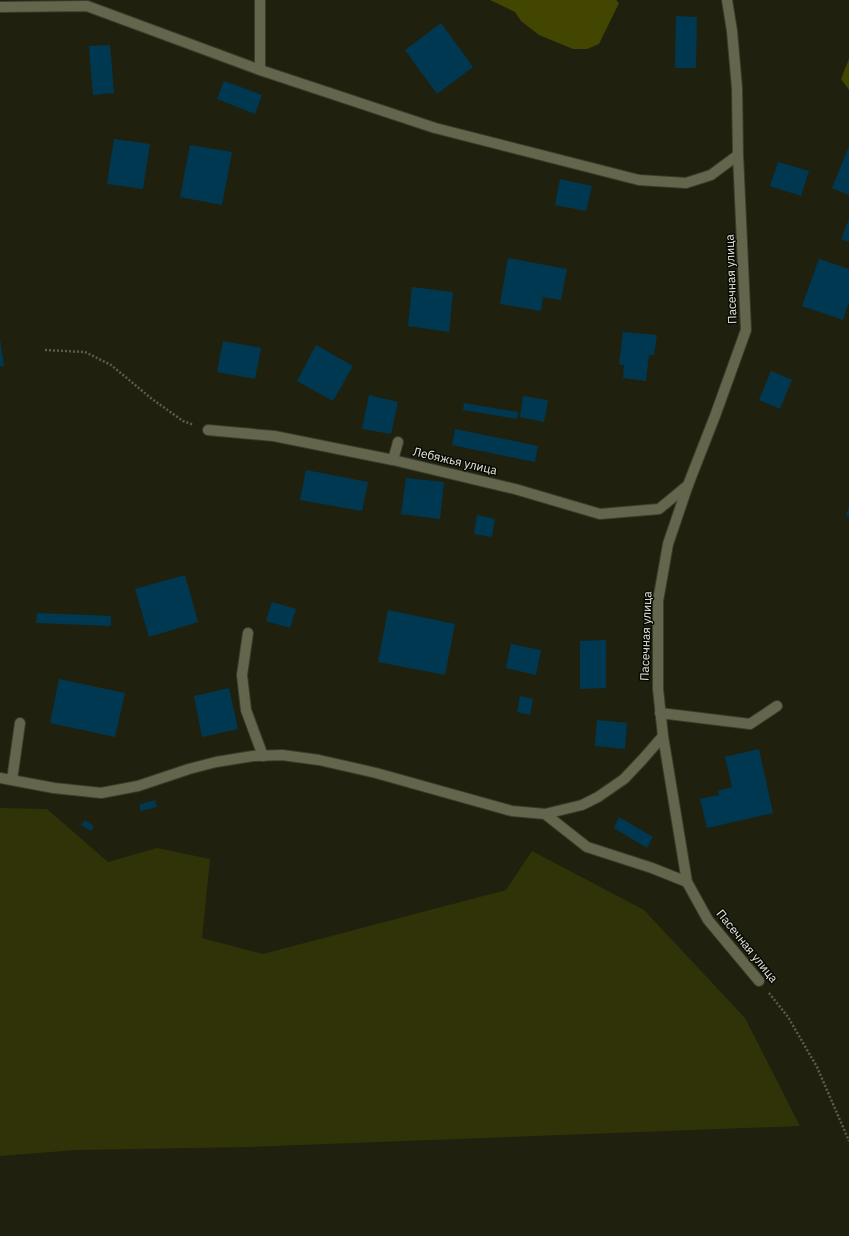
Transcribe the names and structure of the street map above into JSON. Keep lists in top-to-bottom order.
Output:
{
  "streets": {
    "street": ["Пасечная улица", "Лебяжья улица"]
  },
  "crossings": [
    ["Пасечная улица", "Лебяжья улица"]
  ]
}
